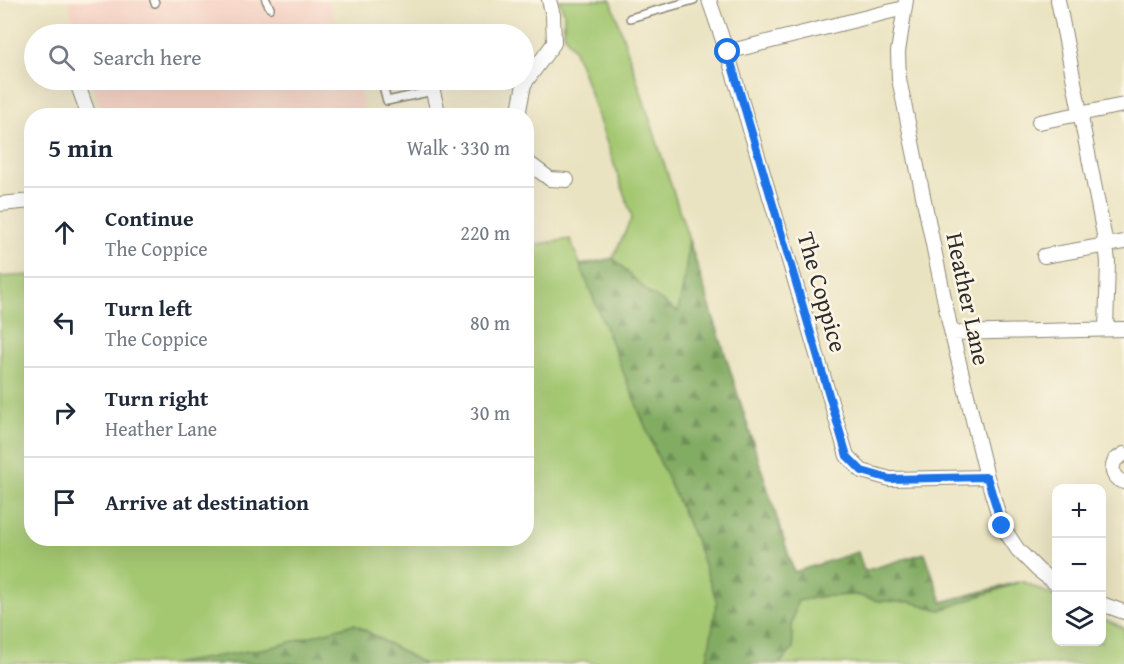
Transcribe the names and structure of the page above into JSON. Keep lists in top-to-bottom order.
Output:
{
  "streets": {
    "street": ["The Coppice", "Heather Lane"]
  },
  "crossings": [
    ["The Coppice", "Heather Lane"]
  ],
  "page": {
    "search": "Search here",
    "heading": ["5 min", "Walk · 330 m"],
    "list": [
      ["Continue", "The Coppice", "220 m"],
      ["Turn left", "The Coppice", "80 m"],
      ["Turn right", "Heather Lane", "30 m"],
      "Arrive at destination"
    ],
    "map_buttons": ["+", "−"]
  }
}
